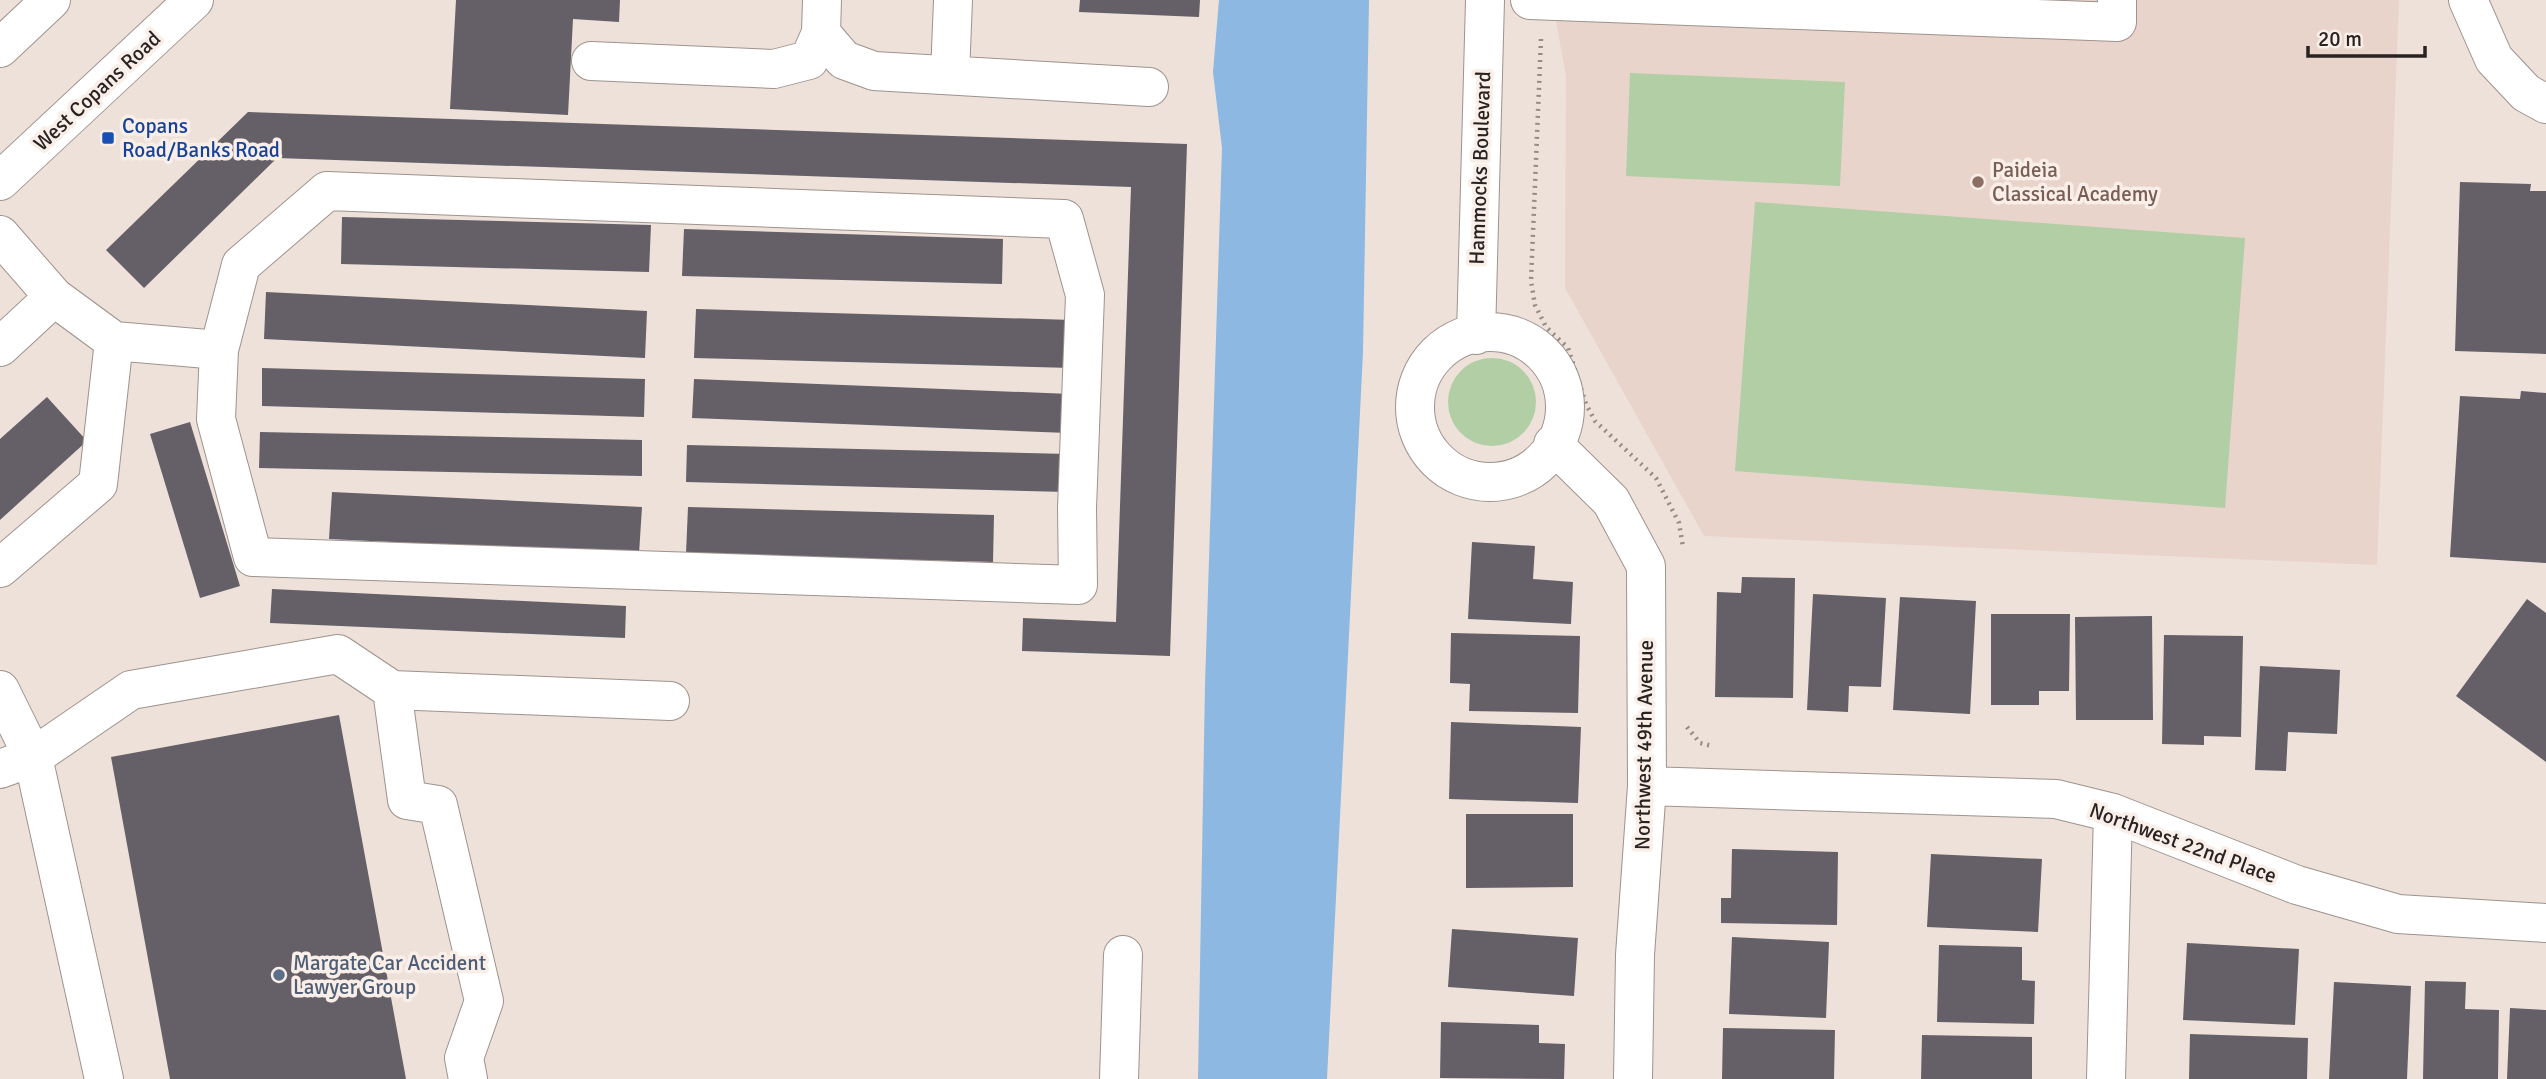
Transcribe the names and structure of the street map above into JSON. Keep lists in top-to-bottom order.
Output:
{
  "streets": {
    "street": [
      "West Copans Road",
      "Hammocks Boulevard",
      "Northwest 49th Avenue",
      "Northwest 22nd Place"
    ]
  },
  "crossings": [
    ["Hammocks Boulevard", "Northwest 49th Avenue"],
    ["Northwest 49th Avenue", "Northwest 22nd Place"]
  ],
  "places": {
    "transit": ["Copans Road/Banks Road"],
    "other": ["Paideia Classical Academy", "Margate Car Accident Lawyer Group"]
  },
  "scale_bar": "20 m"
}
